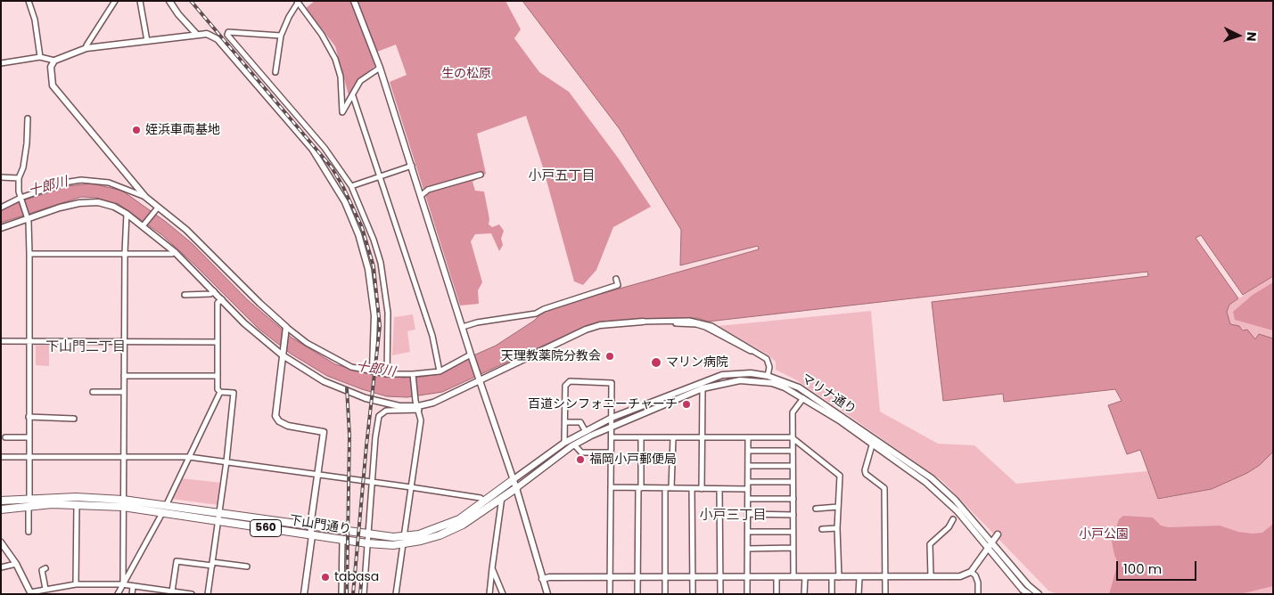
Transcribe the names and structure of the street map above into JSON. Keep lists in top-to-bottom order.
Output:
{
  "streets": {
    "main road": ["下山門通り", "560"],
    "street": ["マリナ通り"]
  },
  "crossings": [
    ["マリナ通り", "下山門通り"]
  ],
  "districts": ["小戸五丁目", "下山門二丁目", "小戸三丁目"],
  "water": ["十郎川"],
  "parks": ["生の松原", "小戸公園"],
  "places": [
    "姪浜車両基地",
    "天理教薬院分教会",
    "マリン病院",
    "百道シンフォニーチャーチ",
    "福岡小戸郵便局",
    "tabasa"
  ],
  "scale_bar": "100 m",
  "north": "right"
}
